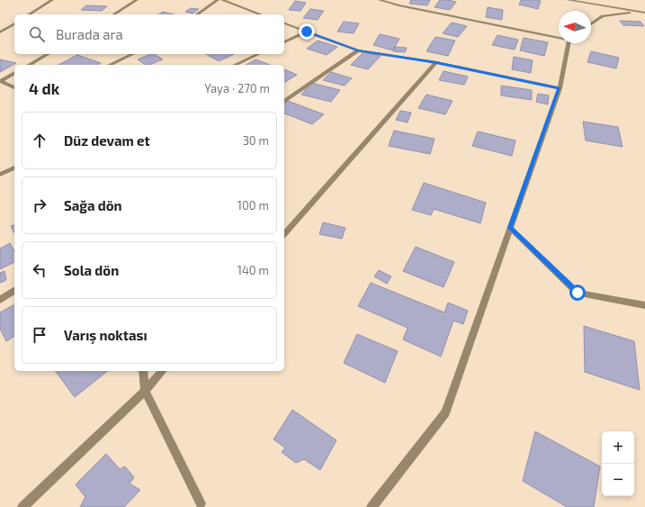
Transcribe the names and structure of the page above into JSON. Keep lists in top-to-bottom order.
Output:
{
  "north": "left",
  "page": {
    "search": "Burada ara",
    "heading": ["4 dk", "Yaya · 270 m"],
    "list": [
      ["Düz devam et", "30 m"],
      ["Sağa dön", "100 m"],
      ["Sola dön", "140 m"],
      "Varış noktası"
    ],
    "map_buttons": ["+", "−"]
  }
}
